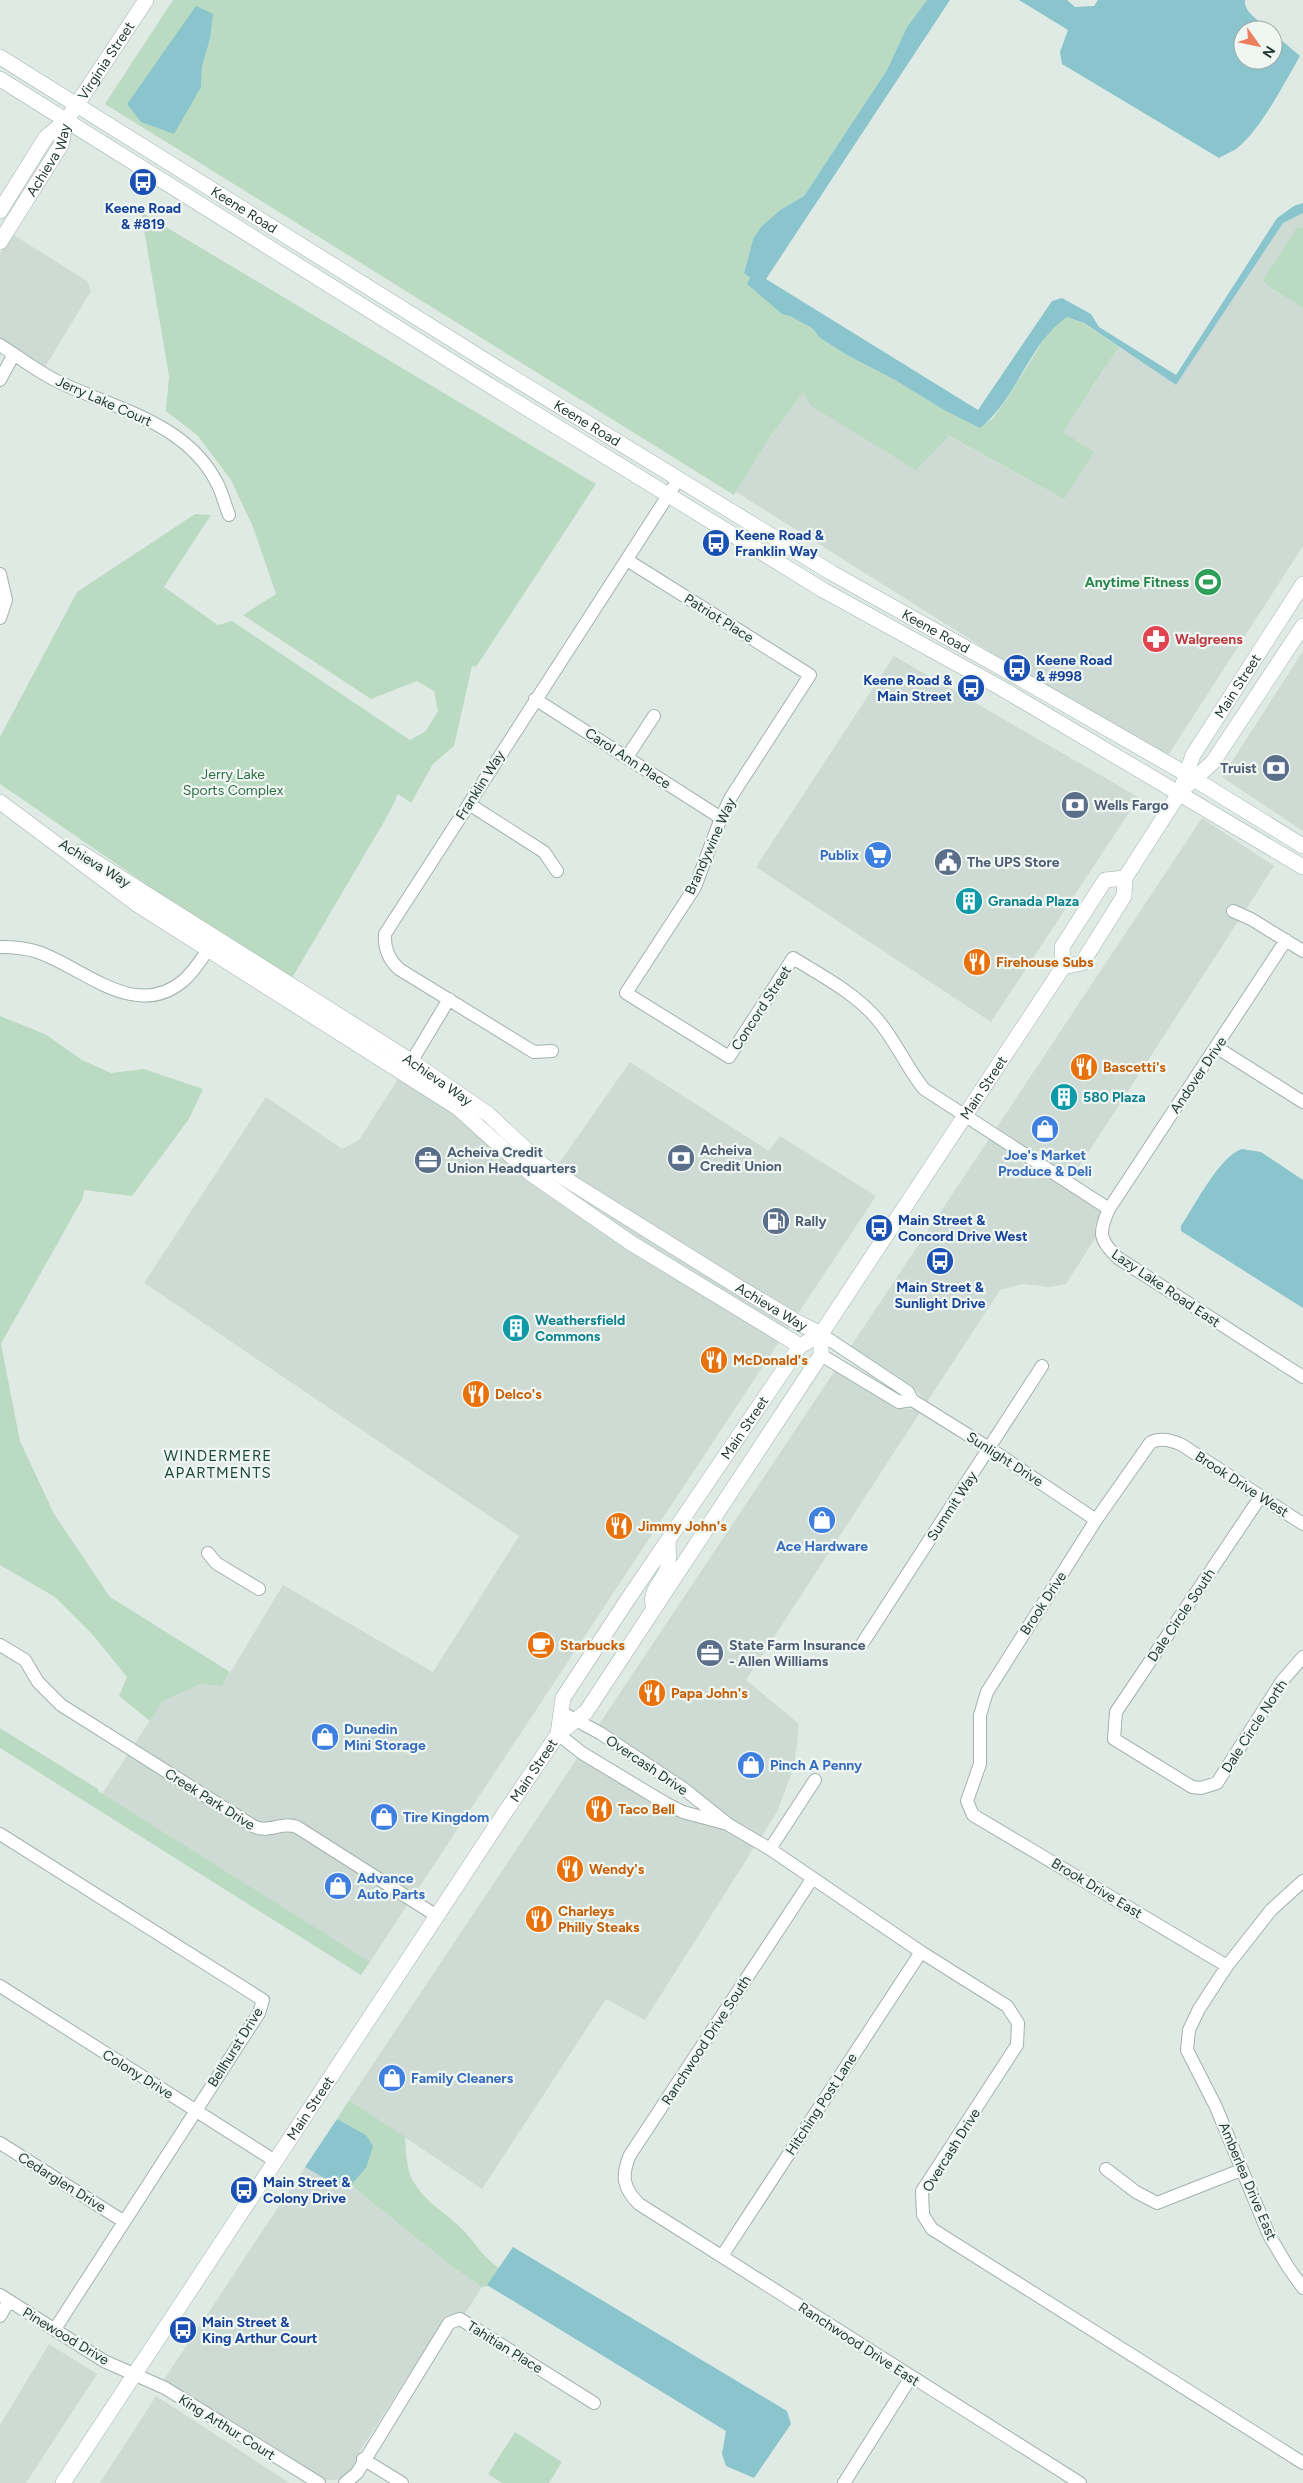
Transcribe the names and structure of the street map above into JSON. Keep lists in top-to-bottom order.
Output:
{
  "streets": {
    "main road": [
      "Virginia Street",
      "Achieva Way",
      "Keene Road",
      "Main Street"
    ],
    "street": [
      "Jerry Lake Court",
      "Patriot Place",
      "Carol Ann Place",
      "Franklin Way",
      "Brandywine Way",
      "Concord Street",
      "Andover Drive",
      "Lazy Lake Road East",
      "Sunlight Drive",
      "Brook Drive West",
      "Summit Way",
      "Brook Drive",
      "Dale Circle South",
      "Dale Circle North",
      "Overcash Drive",
      "Creek Park Drive",
      "Brook Drive East",
      "Ranchwood Drive South",
      "Bellhurst Drive",
      "Colony Drive",
      "Hitching Post Lane",
      "Amberlea Drive East",
      "Cedarglen Drive",
      "Pinewood Drive",
      "Ranchwood Drive East",
      "Tahitian Place",
      "King Arthur Court"
    ]
  },
  "crossings": [
    ["Virginia Street", "Achieva Way"],
    ["Virginia Street", "Keene Road"],
    ["Achieva Way", "Keene Road"],
    ["Achieva Way", "Main Street"],
    ["Achieva Way", "Sunlight Drive"],
    ["Keene Road", "Main Street"],
    ["Keene Road", "Franklin Way"],
    ["Patriot Place", "Franklin Way"],
    ["Patriot Place", "Brandywine Way"],
    ["Main Street", "Concord Street"],
    ["Main Street", "Sunlight Drive"],
    ["Main Street", "Overcash Drive"],
    ["Main Street", "Creek Park Drive"],
    ["Main Street", "Colony Drive"],
    ["Main Street", "Pinewood Drive"],
    ["Main Street", "King Arthur Court"],
    ["Carol Ann Place", "Franklin Way"],
    ["Carol Ann Place", "Brandywine Way"],
    ["Brandywine Way", "Concord Street"],
    ["Andover Drive", "Lazy Lake Road East"],
    ["Sunlight Drive", "Summit Way"],
    ["Sunlight Drive", "Brook Drive"],
    ["Brook Drive West", "Brook Drive"],
    ["Brook Drive West", "Dale Circle South"],
    ["Brook Drive", "Brook Drive East"],
    ["Dale Circle South", "Dale Circle North"],
    ["Overcash Drive", "Ranchwood Drive South"],
    ["Overcash Drive", "Hitching Post Lane"],
    ["Brook Drive East", "Amberlea Drive East"],
    ["Ranchwood Drive South", "Ranchwood Drive East"],
    ["Bellhurst Drive", "Colony Drive"],
    ["Bellhurst Drive", "Cedarglen Drive"],
    ["Bellhurst Drive", "Pinewood Drive"],
    ["Hitching Post Lane", "Ranchwood Drive East"],
    ["Pinewood Drive", "King Arthur Court"]
  ],
  "districts": ["WINDERMERE APARTMENTS"],
  "parks": ["Jerry Lake Sports Complex"],
  "places": {
    "bus stop": [
      "Keene Road & #819",
      "Keene Road & Franklin Way",
      "Keene Road & #998",
      "Keene Road & Main Street",
      "Main Street & Concord Drive West",
      "Main Street & Sunlight Drive",
      "Main Street & Colony Drive",
      "Main Street & King Arthur Court"
    ],
    "sports": ["Anytime Fitness"],
    "pharmacy": ["Walgreens"],
    "bank": ["Truist", "Wells Fargo", "Acheiva Credit Union"],
    "supermarket": ["Publix"],
    "public building": ["The UPS Store"],
    "building": ["Granada Plaza", "580 Plaza", "Weathersfield Commons"],
    "restaurant": [
      "Firehouse Subs",
      "Bascetti's",
      "McDonald's",
      "Delco's",
      "Jimmy John's",
      "Papa John's",
      "Taco Bell",
      "Wendy's",
      "Charleys Philly Steaks"
    ],
    "shop": [
      "Joe's Market Produce & Deli",
      "Ace Hardware",
      "Dunedin Mini Storage",
      "Pinch A Penny",
      "Tire Kingdom",
      "Advance Auto Parts",
      "Family Cleaners"
    ],
    "office": ["Acheiva Credit Union Headquarters", "State Farm Insurance - Allen Williams"],
    "fuel station": ["Rally"],
    "cafe": ["Starbucks"]
  },
  "north": "bottom right"
}
